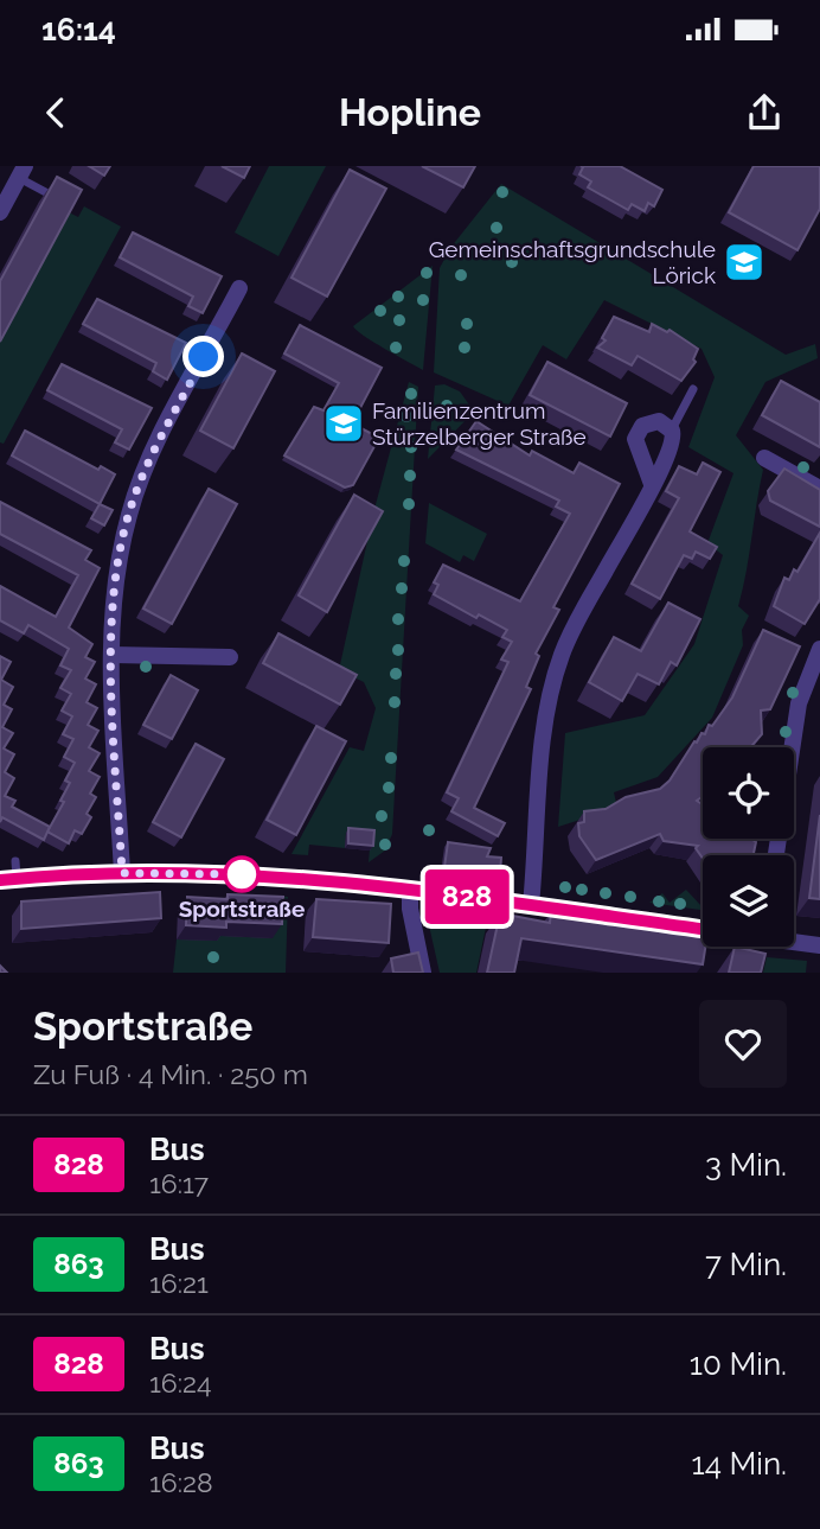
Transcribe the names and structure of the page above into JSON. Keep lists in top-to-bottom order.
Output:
{
  "places": {
    "school or university": ["Gemeinschaftsgrundschule Lörick", "Familienzentrum Stürzelberger Straße"],
    "other": ["Sportstraße"]
  },
  "lines": ["bus line 828"],
  "page": {
    "status": "16:14",
    "header": "Hopline",
    "on_map": "828",
    "heading": ["Sportstraße", "Zu Fuß · 4 Min. · 250 m"],
    "list": [
      {
        "mark": "828",
        "name": "Bus",
        "note": "16:17",
        "value": "3 Min."
      },
      {
        "mark": "863",
        "name": "Bus",
        "note": "16:21",
        "value": "7 Min."
      },
      {
        "mark": "828",
        "name": "Bus",
        "note": "16:24",
        "value": "10 Min."
      },
      {
        "mark": "863",
        "name": "Bus",
        "note": "16:28",
        "value": "14 Min."
      }
    ]
  }
}
